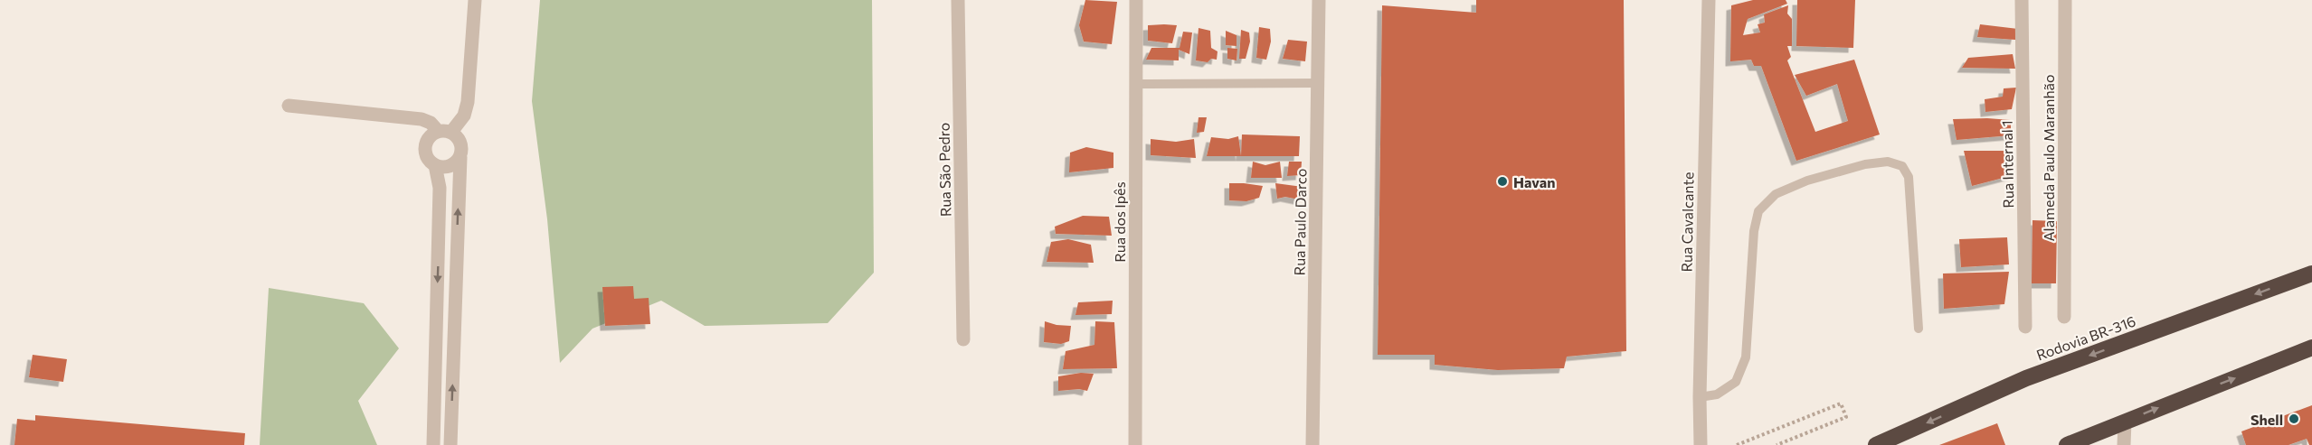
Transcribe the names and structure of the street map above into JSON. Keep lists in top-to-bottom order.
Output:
{
  "streets": {
    "highway": ["Rodovia BR-316"],
    "street": [
      "Alameda Paulo Maranhão",
      "Rua Internal 1",
      "Rua São Pedro",
      "Rua dos Ipês",
      "Rua Paulo Darco",
      "Rua Cavalcante"
    ]
  },
  "places": ["Havan", "Shell"]
}
